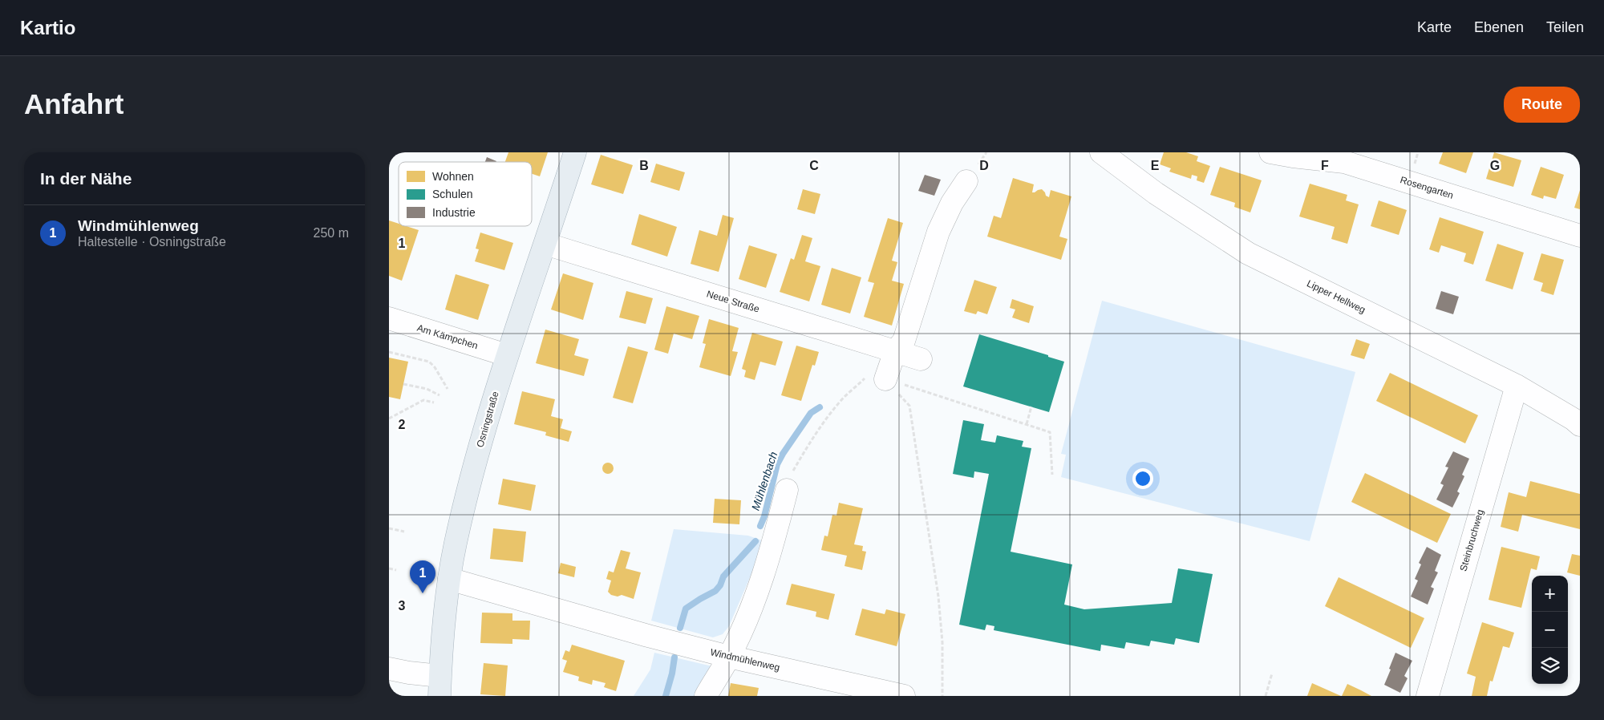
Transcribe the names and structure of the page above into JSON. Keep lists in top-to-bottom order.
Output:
{
  "streets": {
    "main road": ["Osningstraße"],
    "street": [
      "Rosengarten",
      "Lipper Hellweg",
      "Neue Straße",
      "Am Kämpchen",
      "Steinbruchweg",
      "Windmühlenweg"
    ]
  },
  "crossings": [
    ["Lipper Hellweg", "Steinbruchweg"],
    ["Neue Straße", "Osningstraße"],
    ["Am Kämpchen", "Osningstraße"],
    ["Osningstraße", "Windmühlenweg"]
  ],
  "water": ["Mühlenbach"],
  "legend": ["Wohnen", "Schulen", "Industrie"],
  "page": {
    "header": "Kartio",
    "nav": ["Karte", "Ebenen", "Teilen"],
    "buttons": "Route",
    "title": "Anfahrt",
    "heading": "In der Nähe",
    "list": [
      {
        "mark": "1",
        "name": "Windmühlenweg",
        "note": "Haltestelle · Osningstraße",
        "value": "250 m"
      }
    ],
    "pins": "1",
    "map_buttons": ["+", "−"]
  },
  "grid": {
    "columns": [
      "B",
      "C",
      "D",
      "E",
      "F",
      "G"
    ],
    "rows": ["1", "2", "3"]
  }
}
